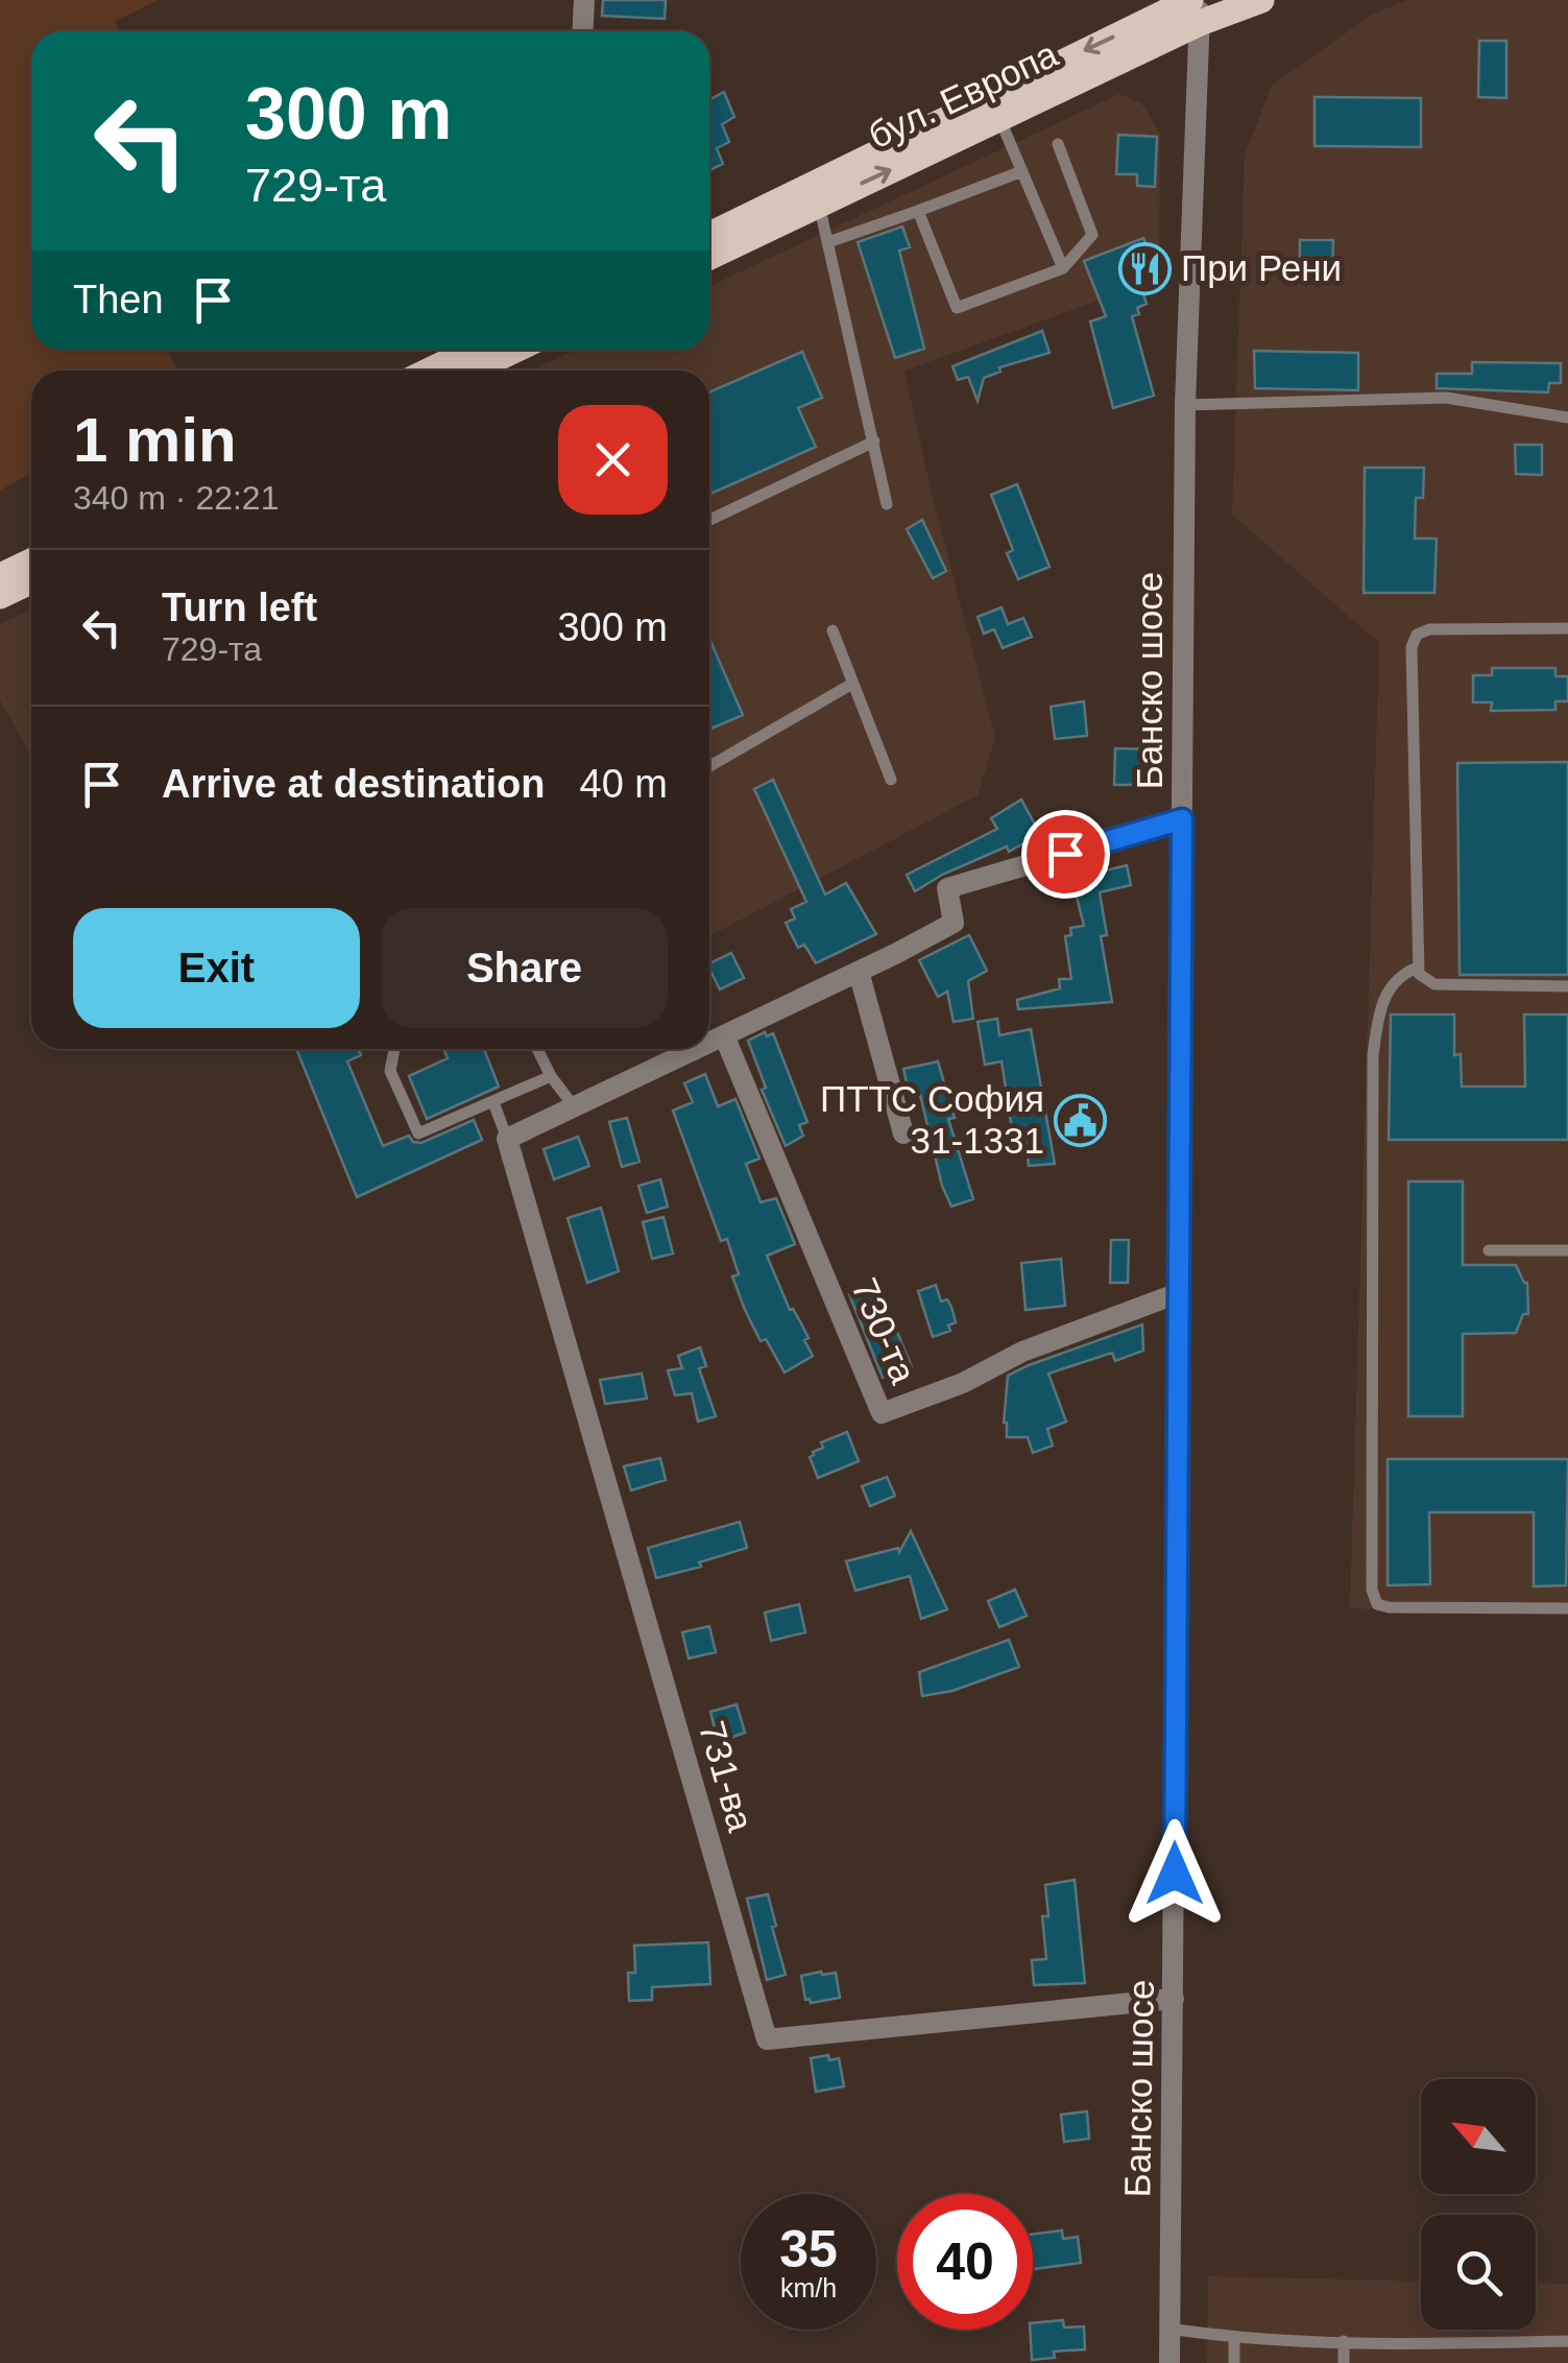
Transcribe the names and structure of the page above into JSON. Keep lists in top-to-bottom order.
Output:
{
  "streets": {
    "main road": ["бул. Европа"],
    "street": ["Банско шосе", "730-та", "731-ва"]
  },
  "crossings": [
    ["бул. Европа", "Банско шосе"],
    ["Банско шосе", "730-та"],
    ["Банско шосе", "731-ва"]
  ],
  "places": {
    "restaurant": ["При Рени"],
    "public building": ["ПТТС София 31-1331"]
  },
  "north": "top left",
  "page": {
    "turn": ["300 m", "729-та"],
    "then": "Then",
    "heading": ["1 min", "340 m · 22:21"],
    "list": [
      {
        "name": "Turn left",
        "note": "729-та",
        "value": "300 m"
      },
      {
        "name": "Arrive at destination",
        "value": "40 m"
      }
    ],
    "buttons": ["Exit", "Share"],
    "speed": "35 km/h",
    "limit": "40"
  }
}
